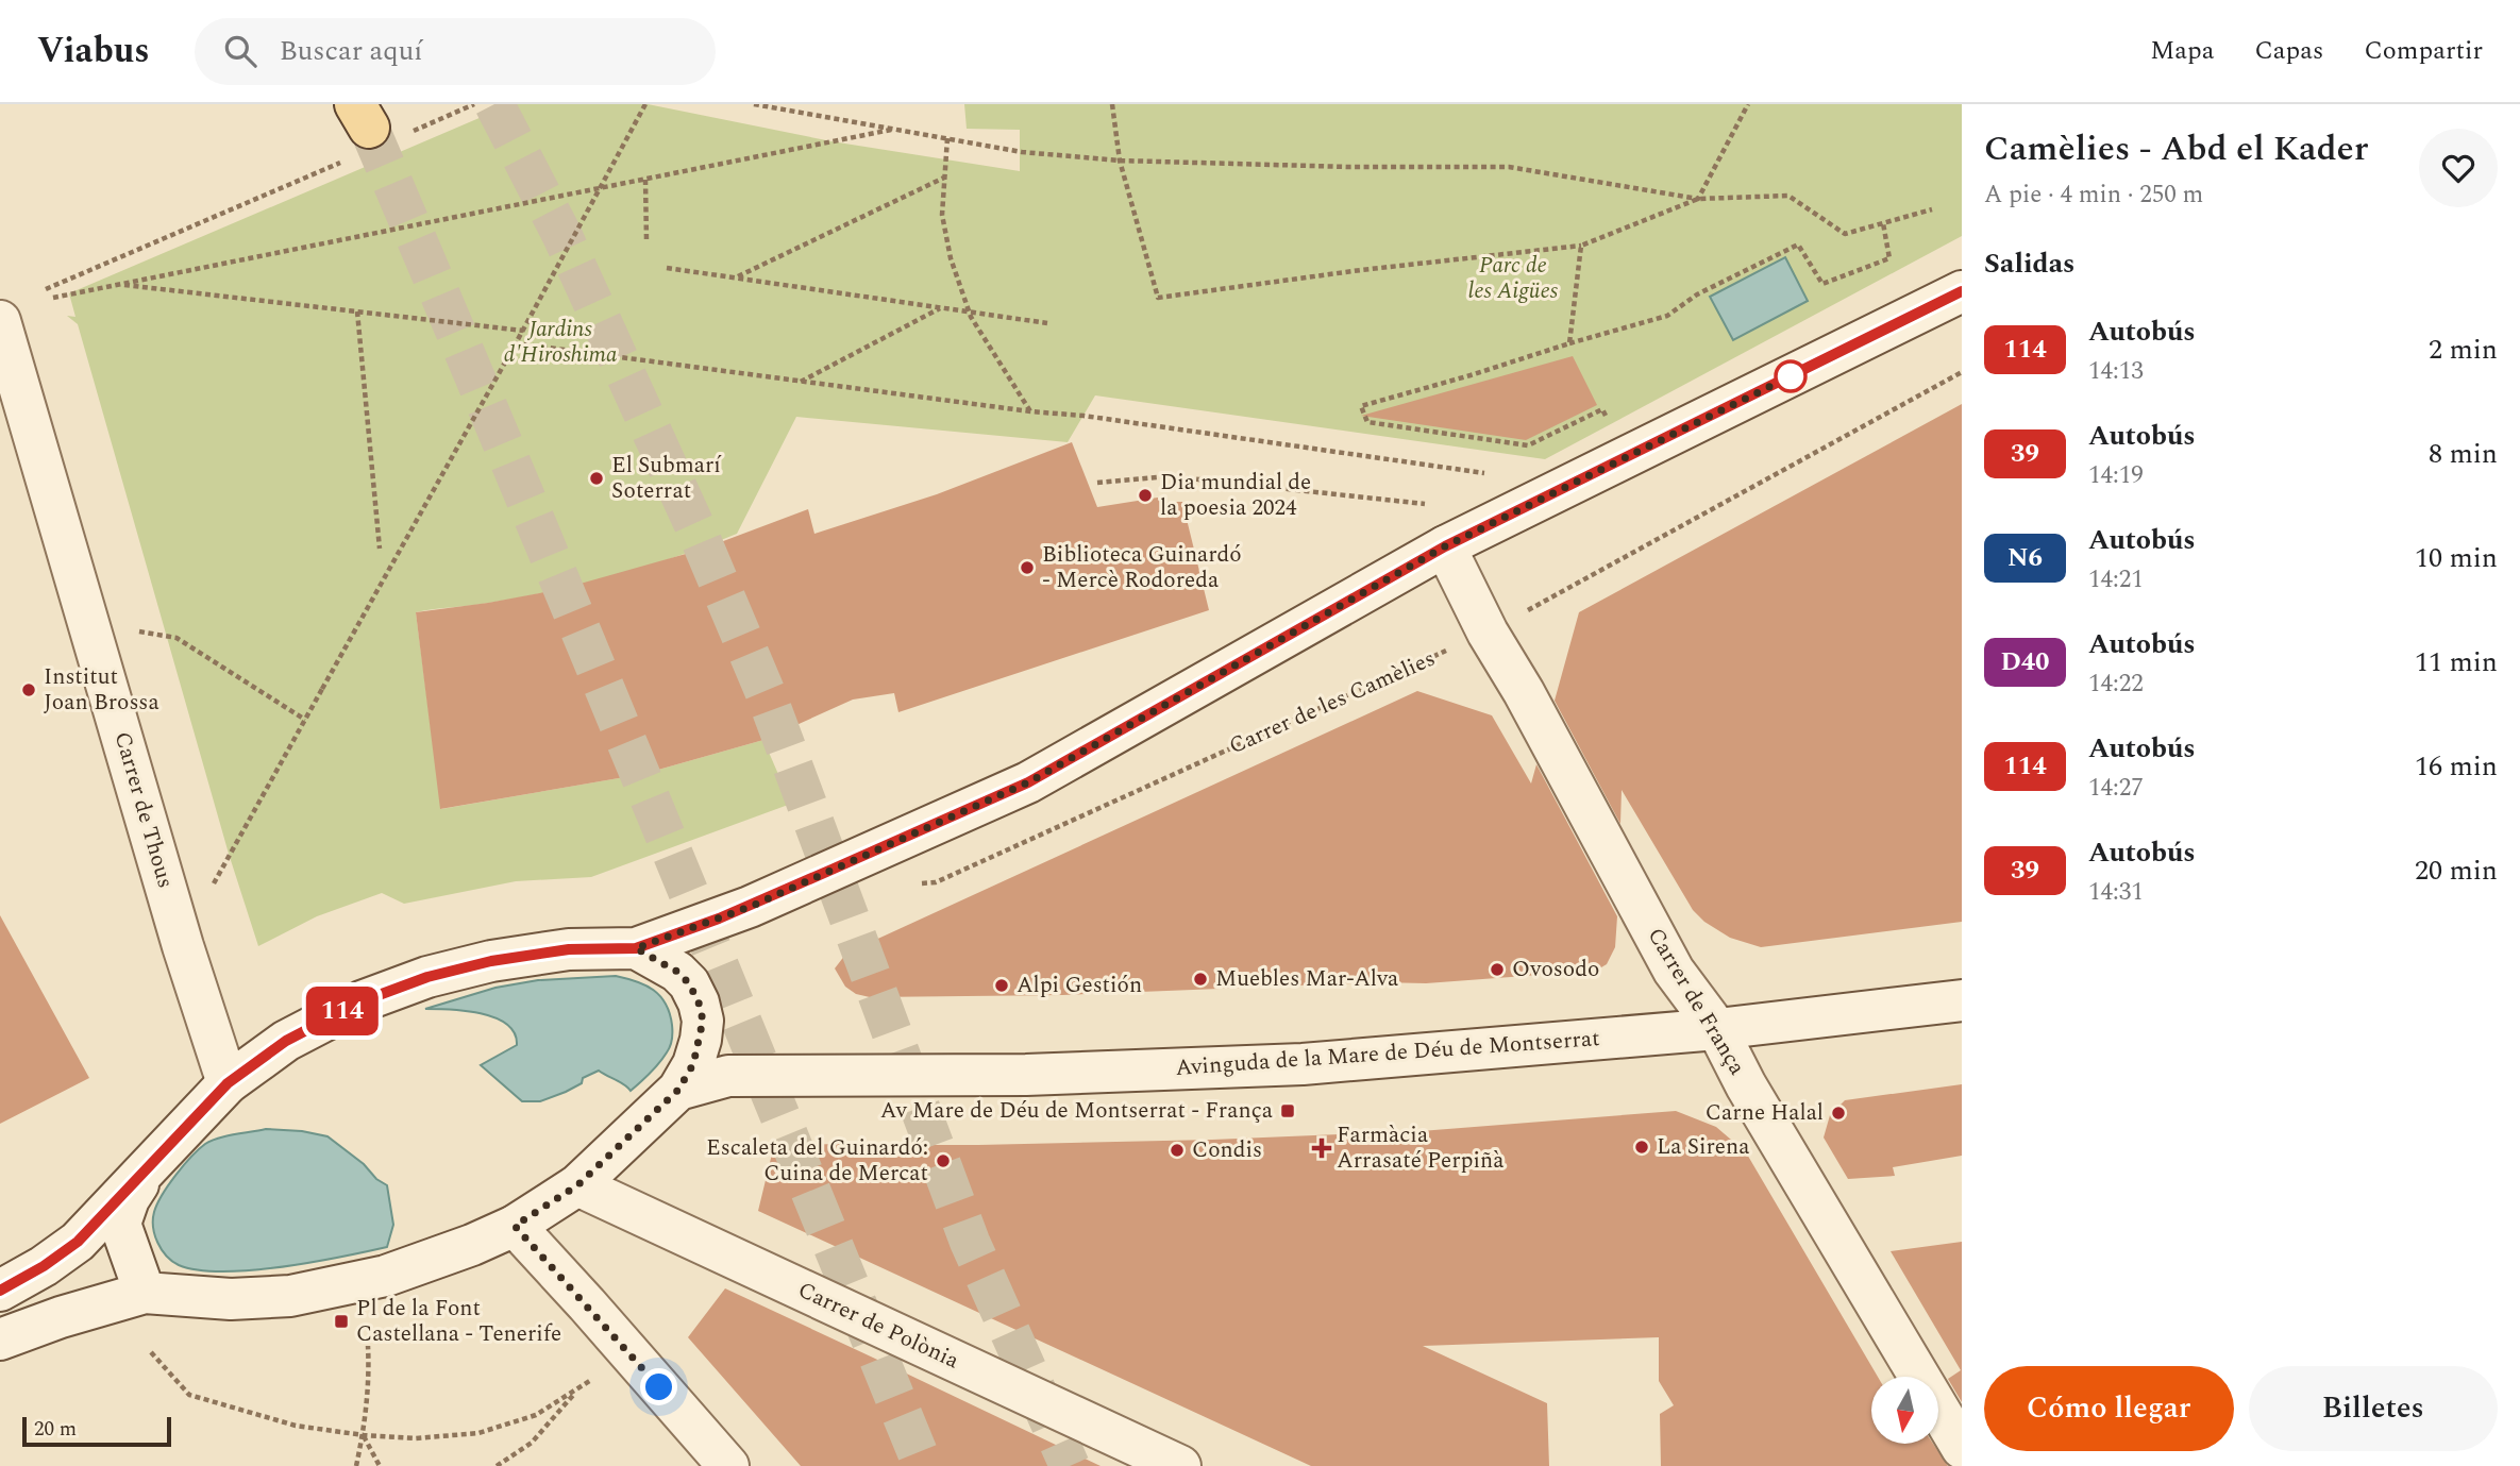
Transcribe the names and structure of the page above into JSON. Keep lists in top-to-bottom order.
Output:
{
  "streets": {
    "street": [
      "Carrer de Thous",
      "Carrer de França",
      "Avinguda de la Mare de Déu de Montserrat",
      "Carrer de Polònia"
    ],
    "path": ["Carrer de les Camèlies"]
  },
  "crossings": [
    ["Carrer de les Camèlies", "Carrer de França"],
    ["Carrer de França", "Avinguda de la Mare de Déu de Montserrat"]
  ],
  "parks": ["Parc de les Aigües", "Jardins d'Hiroshima"],
  "places": {
    "other": [
      "El Submarí Soterrat",
      "Dia mundial de la poesia 2024",
      "Biblioteca Guinardó - Mercè Rodoreda",
      "Institut Joan Brossa",
      "Ovosodo",
      "Muebles Mar-Alva",
      "Alpi Gestión",
      "Carne Halal",
      "La Sirena",
      "Condis",
      "Escaleta del Guinardó: Cuina de Mercat"
    ],
    "transit": ["Av Mare de Déu de Montserrat - França", "Pl de la Font Castellana - Tenerife"],
    "health": ["Farmàcia Arrasaté Perpiñà"]
  },
  "lines": ["bus line 114"],
  "scale_bar": "20 m",
  "north": "bottom",
  "page": {
    "header": "Viabus",
    "search": "Buscar aquí",
    "nav": ["Mapa", "Capas", "Compartir"],
    "on_map": "114",
    "heading": [
      ["Camèlies - Abd el Kader", "A pie · 4 min · 250 m"],
      "Salidas"
    ],
    "list": [
      {
        "mark": "114",
        "name": "Autobús",
        "note": "14:13",
        "value": "2 min"
      },
      {
        "mark": "39",
        "name": "Autobús",
        "note": "14:19",
        "value": "8 min"
      },
      {
        "mark": "N6",
        "name": "Autobús",
        "note": "14:21",
        "value": "10 min"
      },
      {
        "mark": "D40",
        "name": "Autobús",
        "note": "14:22",
        "value": "11 min"
      },
      {
        "mark": "114",
        "name": "Autobús",
        "note": "14:27",
        "value": "16 min"
      },
      {
        "mark": "39",
        "name": "Autobús",
        "note": "14:31",
        "value": "20 min"
      }
    ],
    "buttons": ["Cómo llegar", "Billetes"],
    "scale": "20 m"
  }
}
